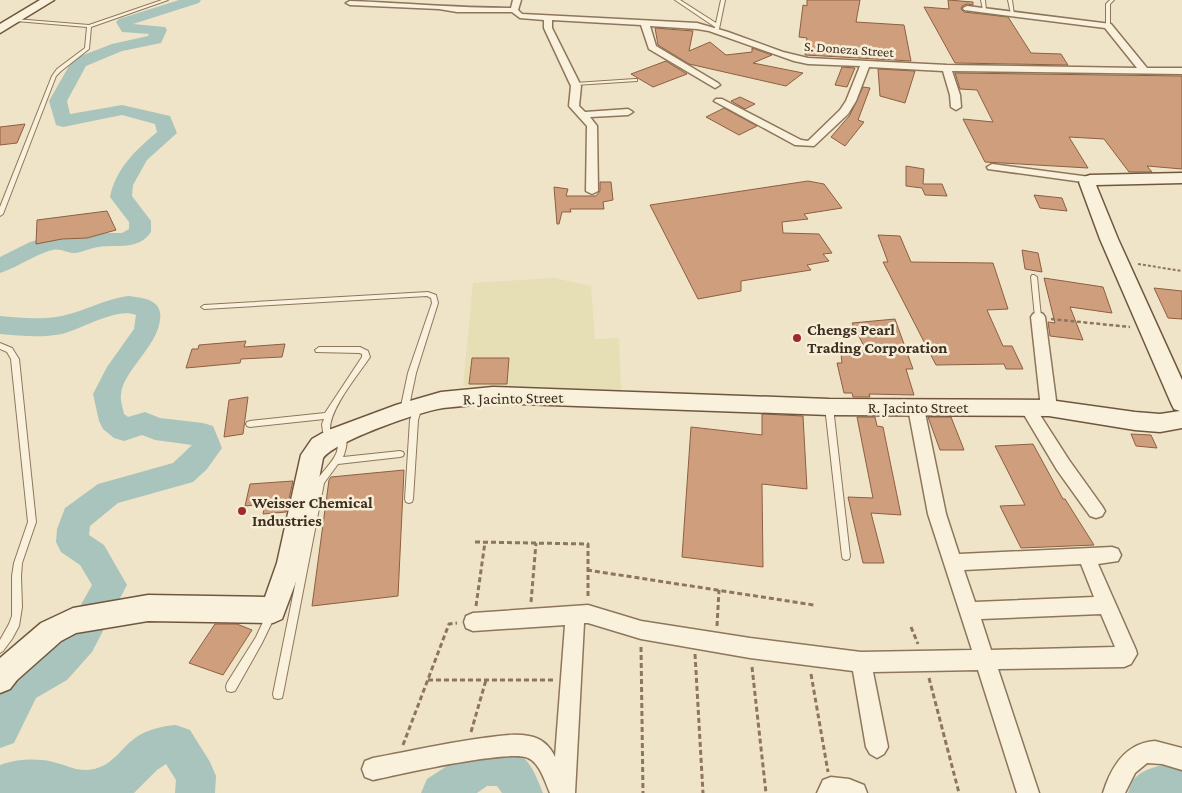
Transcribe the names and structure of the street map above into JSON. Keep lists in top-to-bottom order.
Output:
{
  "streets": {
    "street": ["S. Doneza Street", "R. Jacinto Street"]
  },
  "places": ["Chengs Pearl Trading Corporation", "Weisser Chemical Industries"]
}
